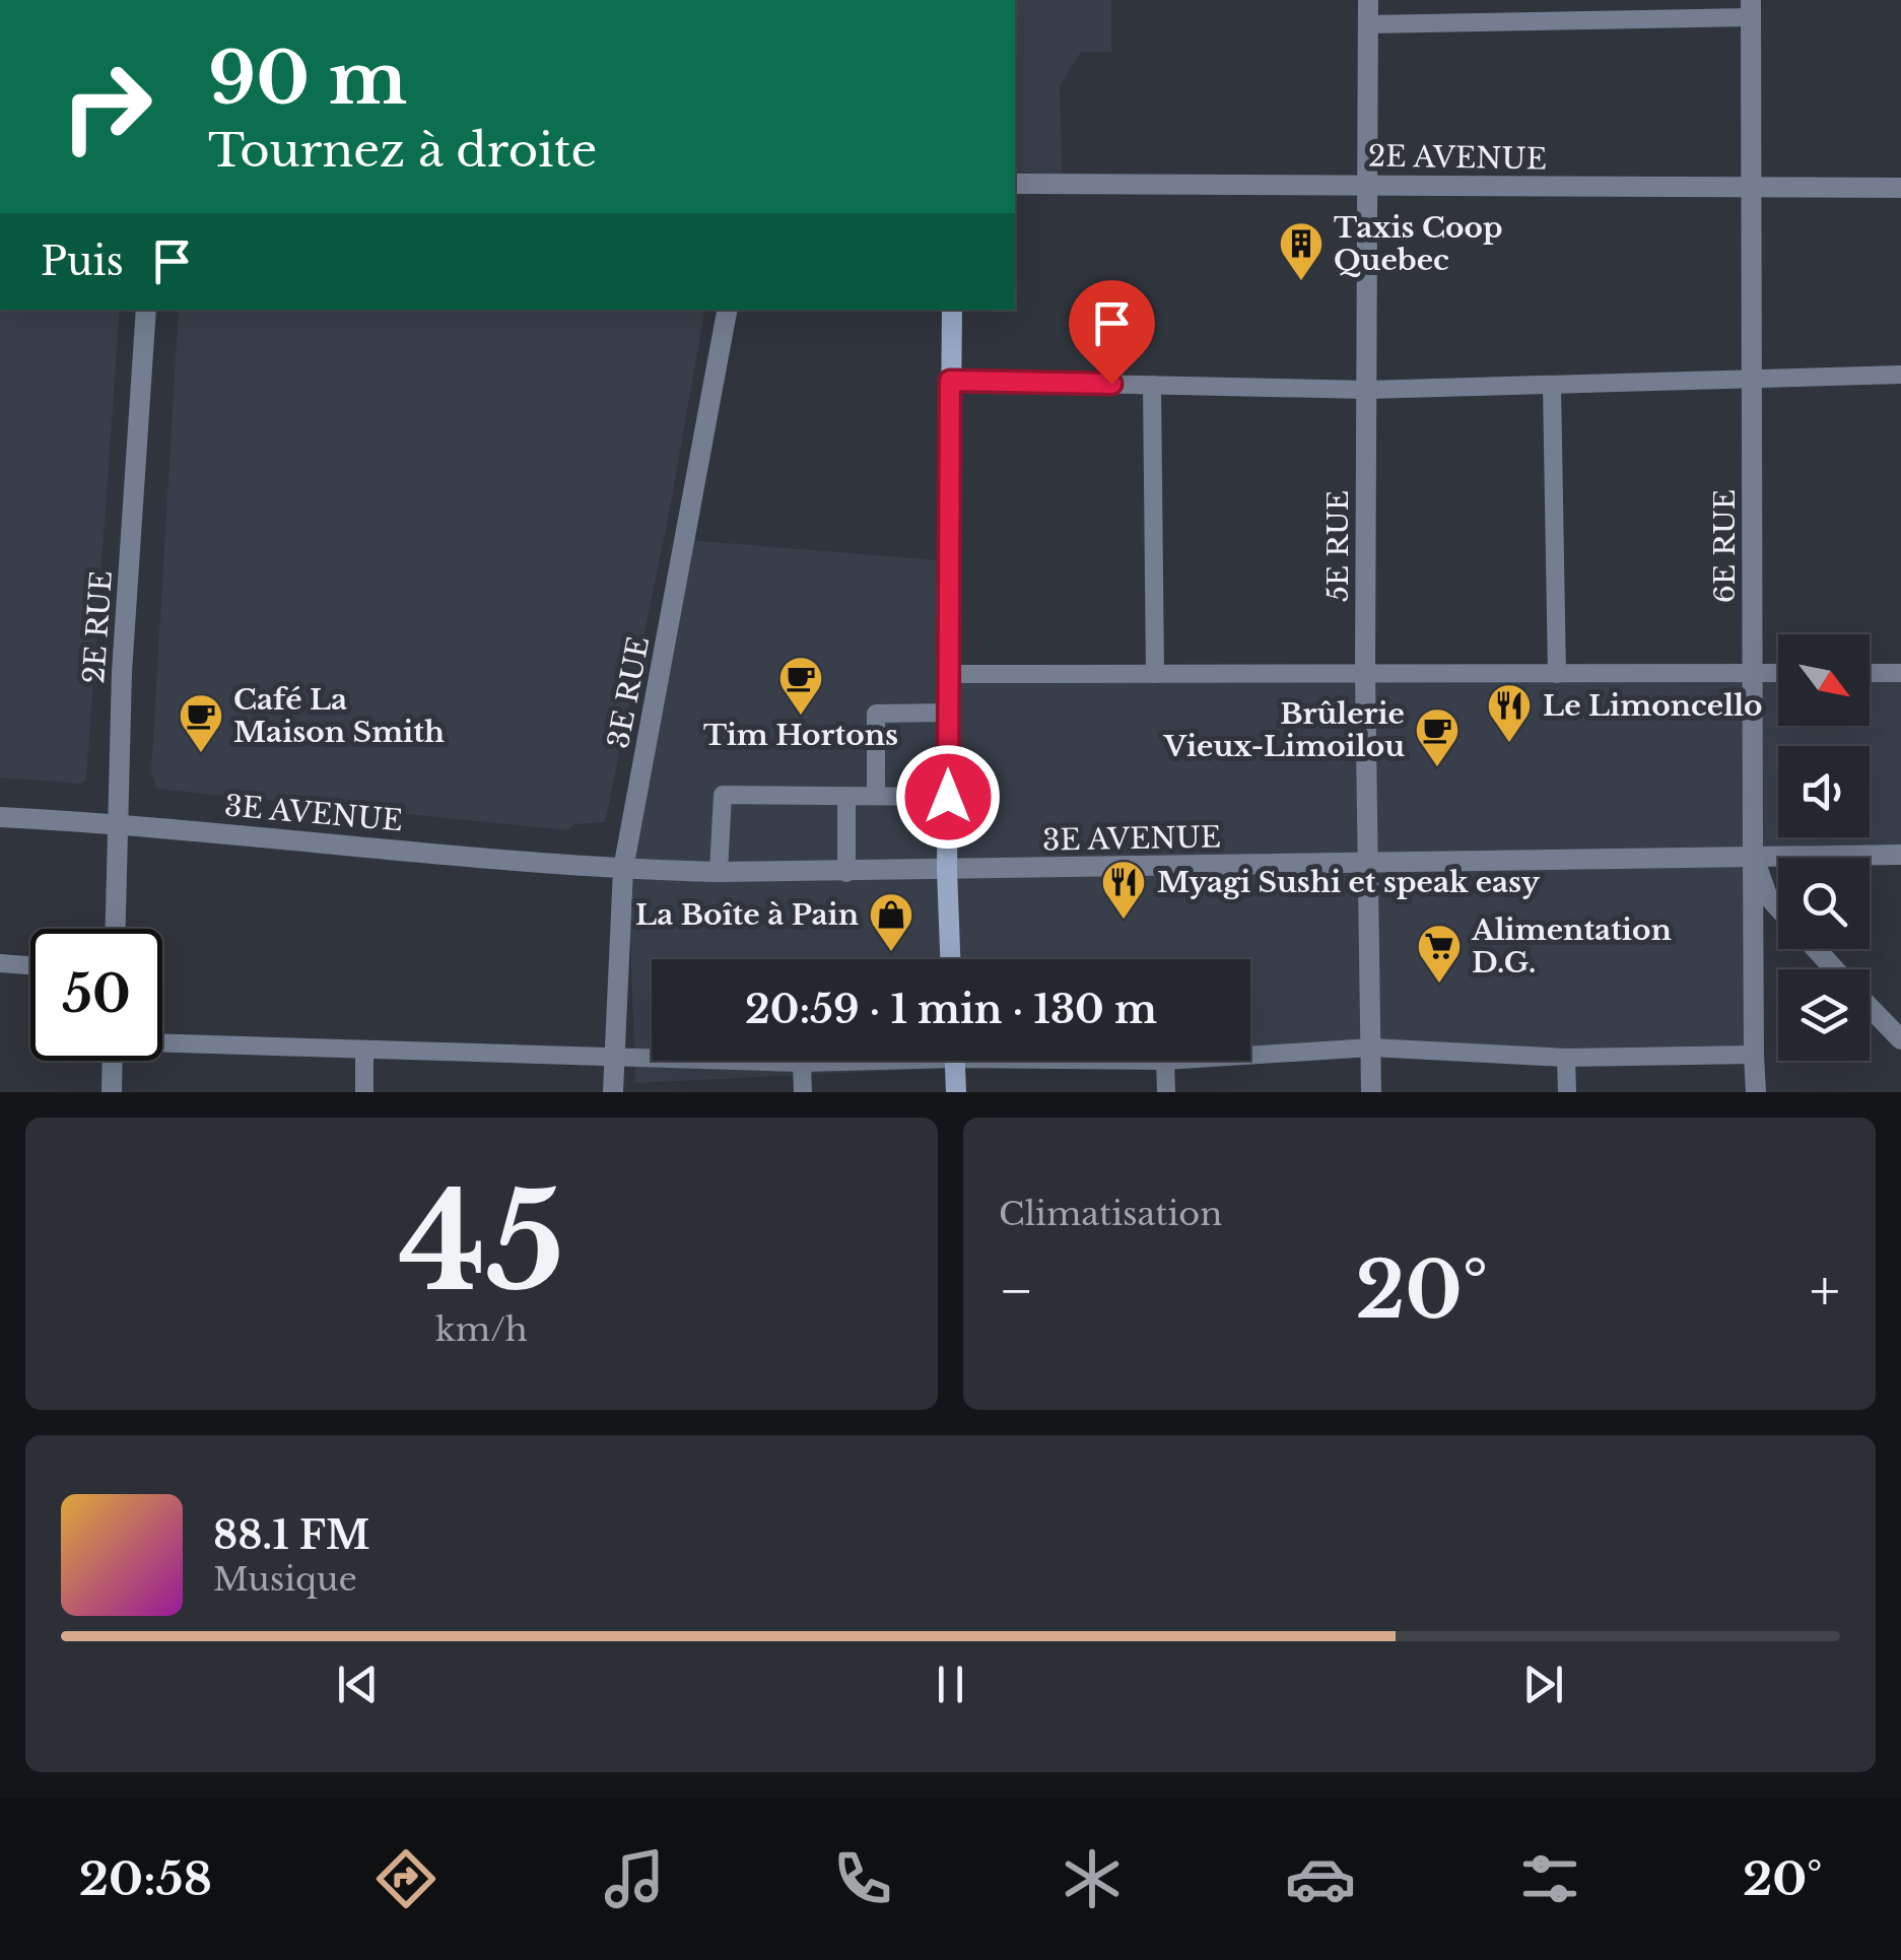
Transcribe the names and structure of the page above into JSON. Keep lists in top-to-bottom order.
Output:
{
  "streets": {
    "street": [
      "2E AVENUE",
      "5E RUE",
      "6E RUE",
      "2E RUE",
      "3E RUE",
      "3E AVENUE"
    ]
  },
  "crossings": [
    ["2E AVENUE", "5E RUE"],
    ["2E AVENUE", "6E RUE"],
    ["5E RUE", "3E AVENUE"],
    ["6E RUE", "3E AVENUE"],
    ["2E RUE", "3E AVENUE"],
    ["3E RUE", "3E AVENUE"]
  ],
  "places": {
    "building": ["Taxis Coop Quebec"],
    "cafe": ["Tim Hortons", "Café La Maison Smith", "Brûlerie Vieux-Limoilou"],
    "restaurant": ["Le Limoncello", "Myagi Sushi et speak easy"],
    "shop": ["La Boîte à Pain"],
    "supermarket": ["Alimentation D.G."]
  },
  "north": "bottom right",
  "page": {
    "turn": ["90 m", "Tournez à droite"],
    "then": "Puis",
    "limit": "50",
    "trip": "20:59 · 1 min · 130 m",
    "tile": [
      ["45", "km/h"],
      "Climatisation"
    ],
    "heat": ["−", "20°", "+"],
    "song": ["88.1 FM", "Musique"],
    "tabs": ["20:58", "20°"]
  }
}
